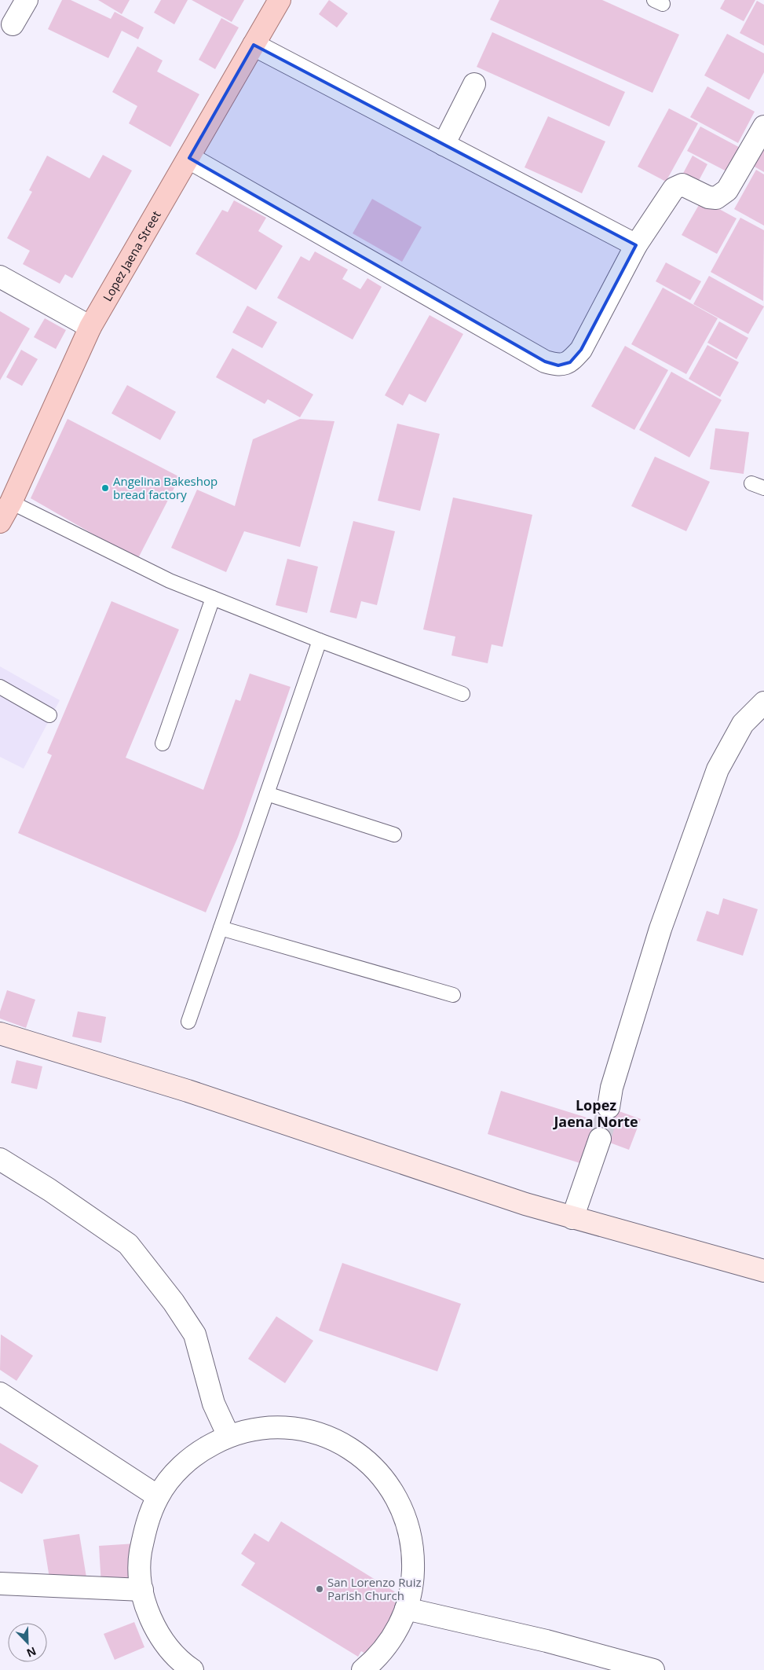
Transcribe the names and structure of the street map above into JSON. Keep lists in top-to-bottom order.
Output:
{
  "streets": {
    "main road": ["Lopez Jaena Street"]
  },
  "districts": ["Lopez Jaena Norte"],
  "places": ["Angelina Bakeshop bread factory", "San Lorenzo Ruiz Parish Church"],
  "north": "bottom right"
}
